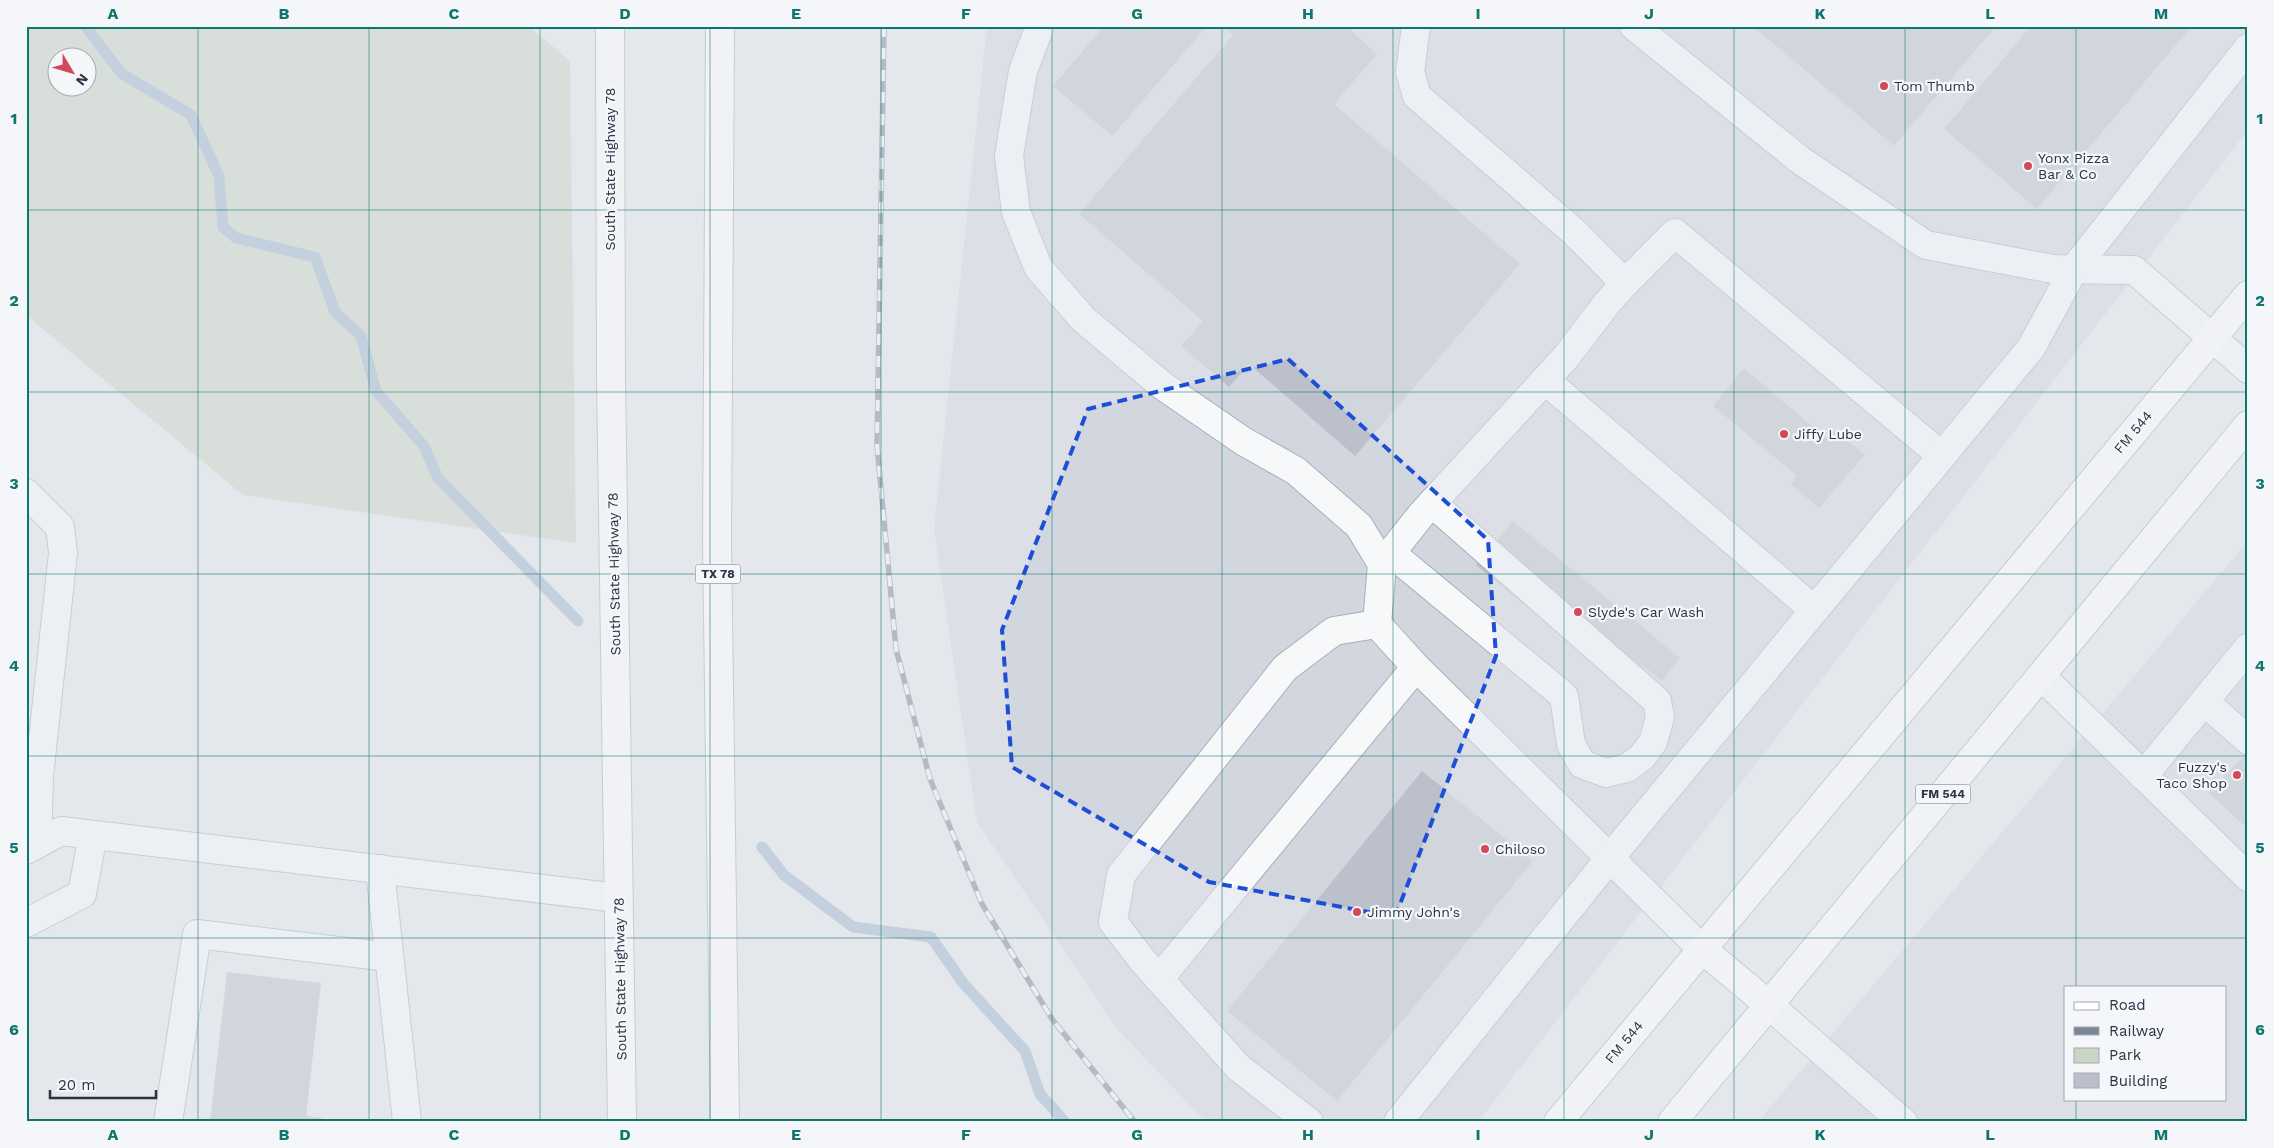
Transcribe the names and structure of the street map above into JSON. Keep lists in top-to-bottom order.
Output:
{
  "streets": {
    "main road": ["South State Highway 78", "FM 544", "TX 78"]
  },
  "places": [
    "Tom Thumb",
    "Yonx Pizza Bar & Co",
    "Jiffy Lube",
    "Slyde's Car Wash",
    "Fuzzy's Taco Shop",
    "Chiloso",
    "Jimmy John's"
  ],
  "legend": [
    "Road",
    "Railway",
    "Park",
    "Building"
  ],
  "scale_bar": "20 m",
  "north": "bottom right",
  "grid": {
    "columns": [
      "A",
      "B",
      "C",
      "D",
      "E",
      "F",
      "G",
      "H",
      "I",
      "J",
      "K",
      "L",
      "M"
    ],
    "rows": [
      "1",
      "2",
      "3",
      "4",
      "5",
      "6"
    ]
  }
}
